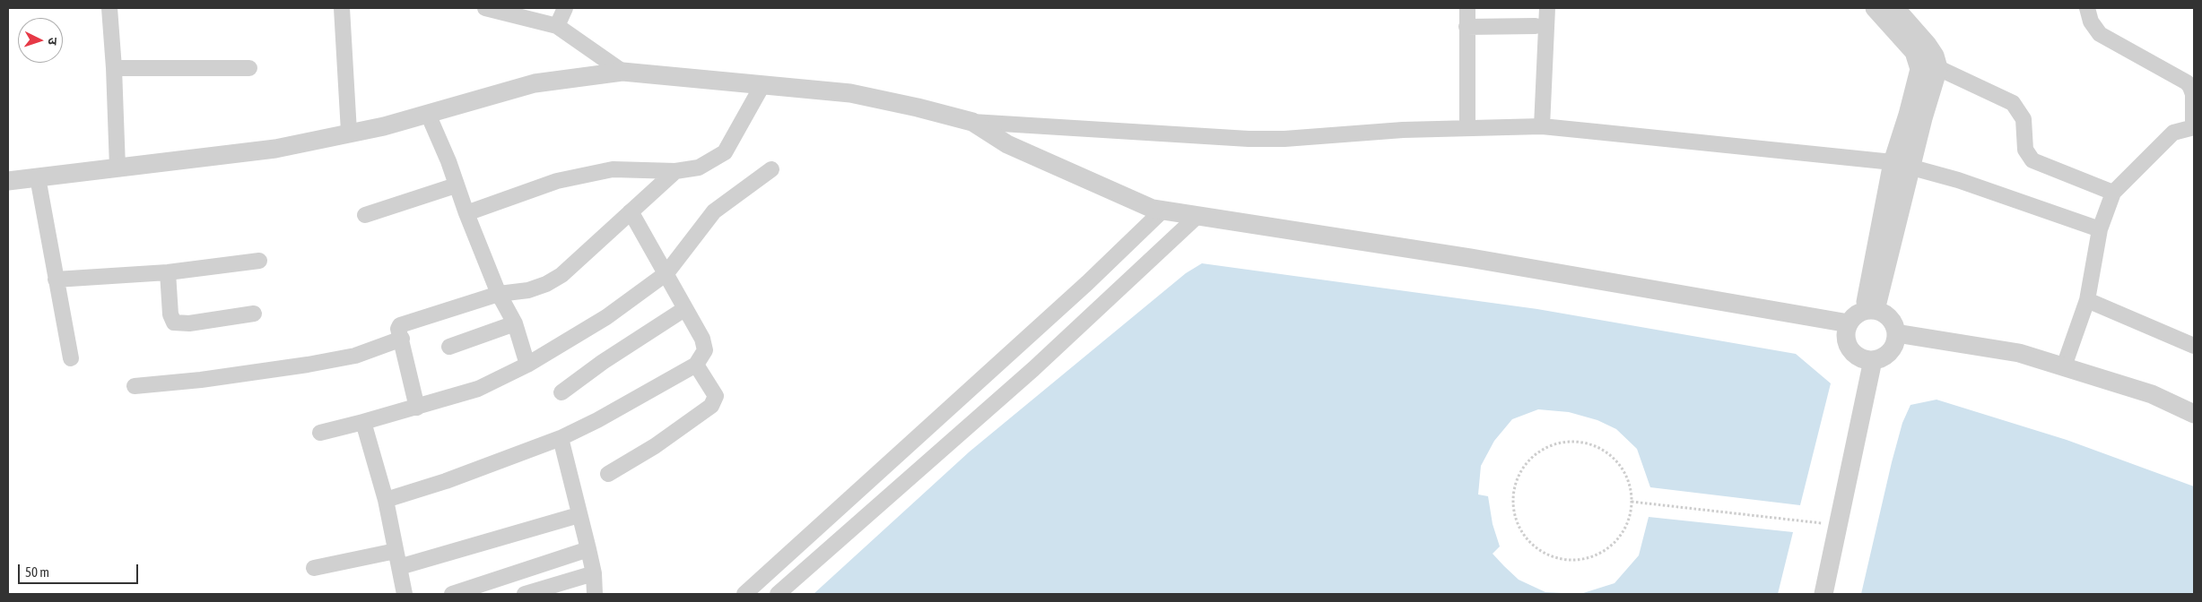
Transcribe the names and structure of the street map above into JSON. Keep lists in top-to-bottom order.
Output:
{
  "scale_bar": "50 m",
  "north": "right"
}
